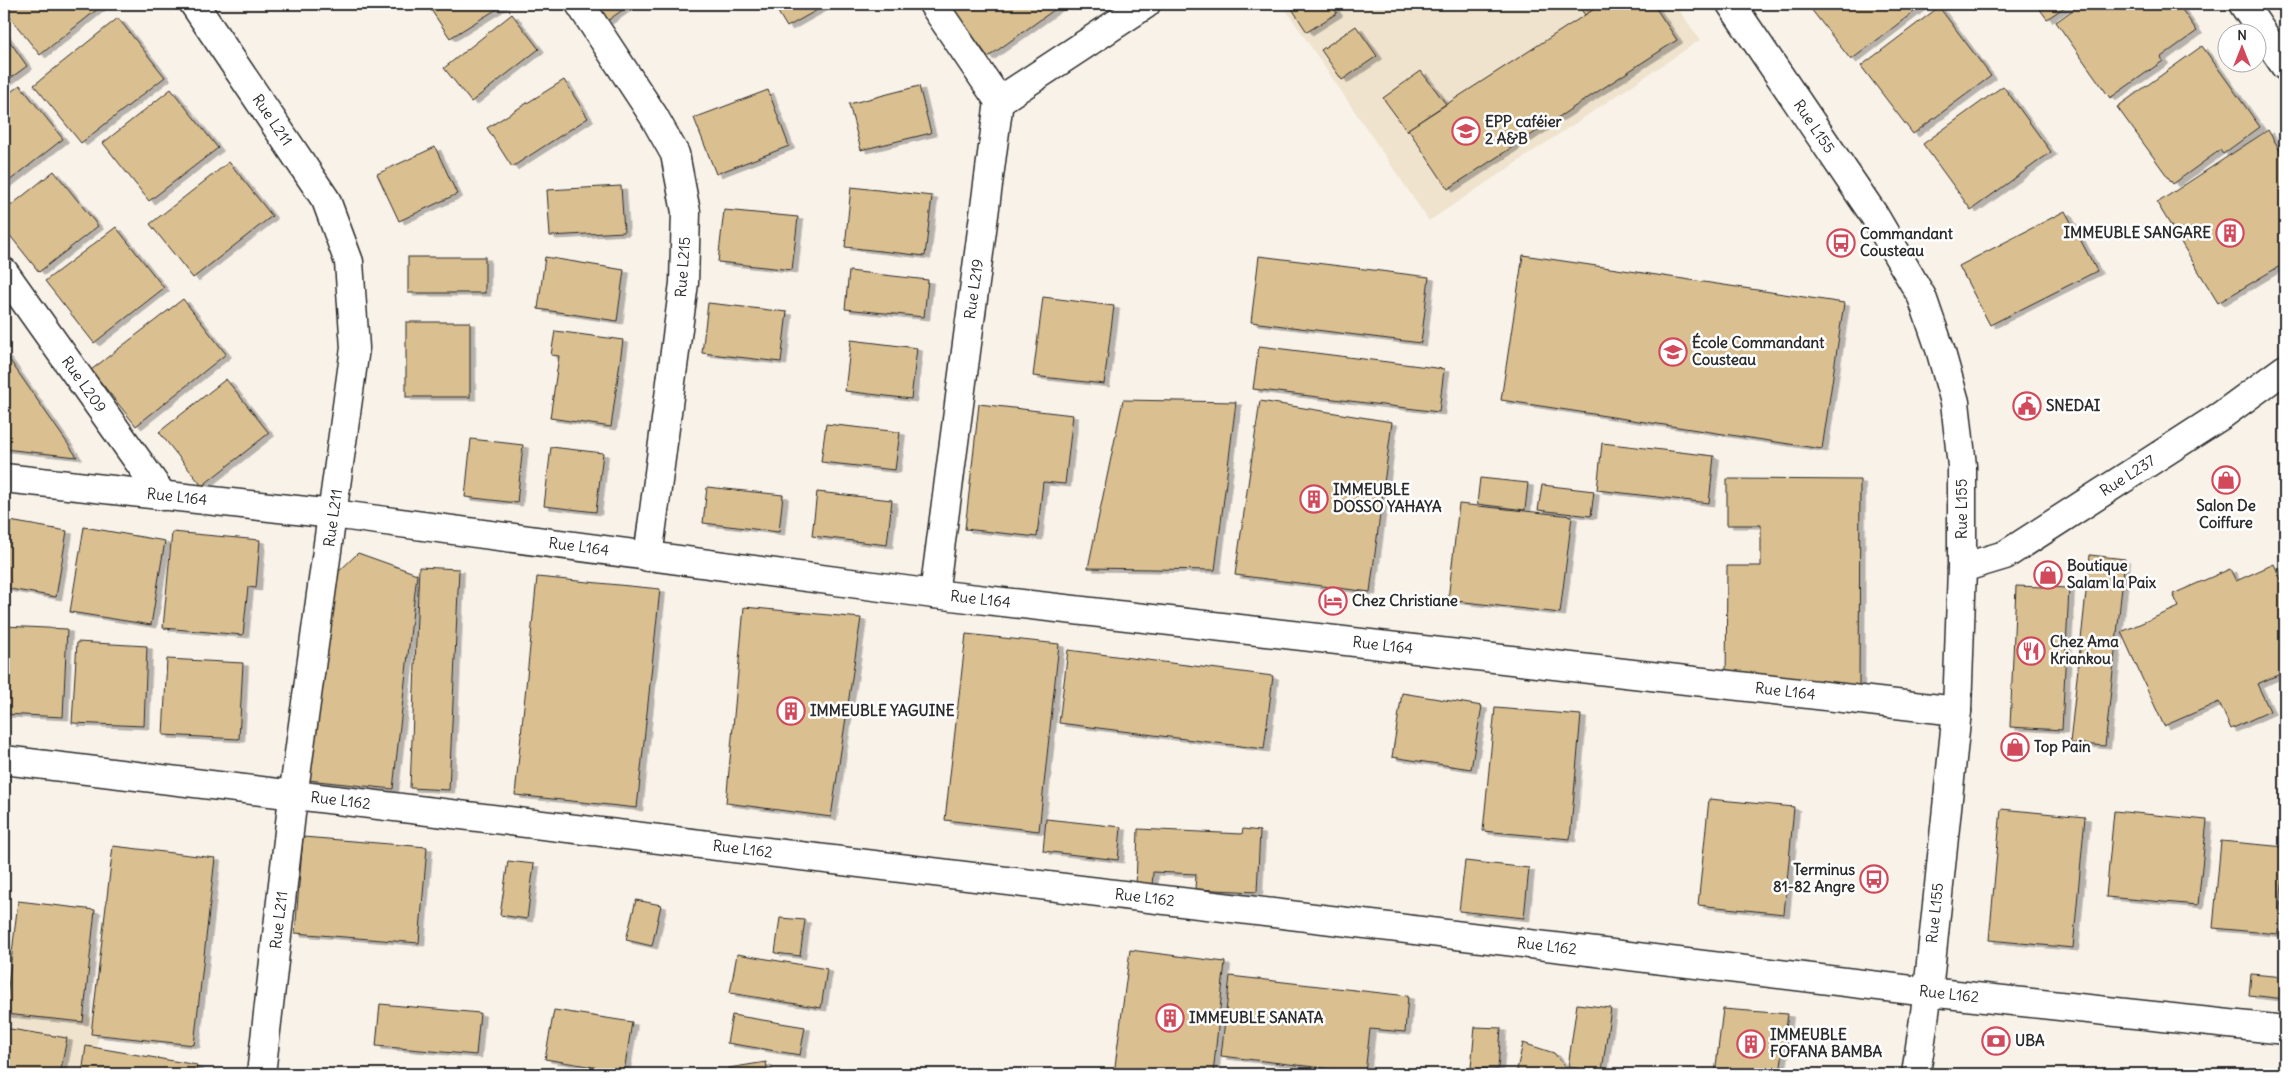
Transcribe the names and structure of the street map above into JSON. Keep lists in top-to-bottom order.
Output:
{
  "streets": {
    "street": [
      "Rue L211",
      "Rue L155",
      "Rue L215",
      "Rue L219",
      "Rue L209",
      "Rue L237",
      "Rue L164",
      "Rue L162"
    ]
  },
  "crossings": [
    ["Rue L211", "Rue L164"],
    ["Rue L211", "Rue L162"],
    ["Rue L155", "Rue L237"],
    ["Rue L155", "Rue L164"],
    ["Rue L155", "Rue L162"],
    ["Rue L215", "Rue L164"],
    ["Rue L219", "Rue L164"],
    ["Rue L209", "Rue L164"]
  ],
  "places": {
    "school or university": ["EPP caféier 2 A&B", "École Commandant Cousteau"],
    "building": [
      "IMMEUBLE SANGARE",
      "IMMEUBLE DOSSO YAHAYA",
      "IMMEUBLE YAGUINE",
      "IMMEUBLE SANATA",
      "IMMEUBLE FOFANA BAMBA"
    ],
    "bus stop": ["Commandant Cousteau", "Terminus 81-82 Angre"],
    "public building": ["SNEDAI"],
    "shop": ["Salon De Coiffure", "Boutique Salam la Paix", "Top Pain"],
    "hotel": ["Chez Christiane"],
    "restaurant": ["Chez Ama Kriankou"],
    "bank": ["UBA"]
  },
  "north": "top"
}
